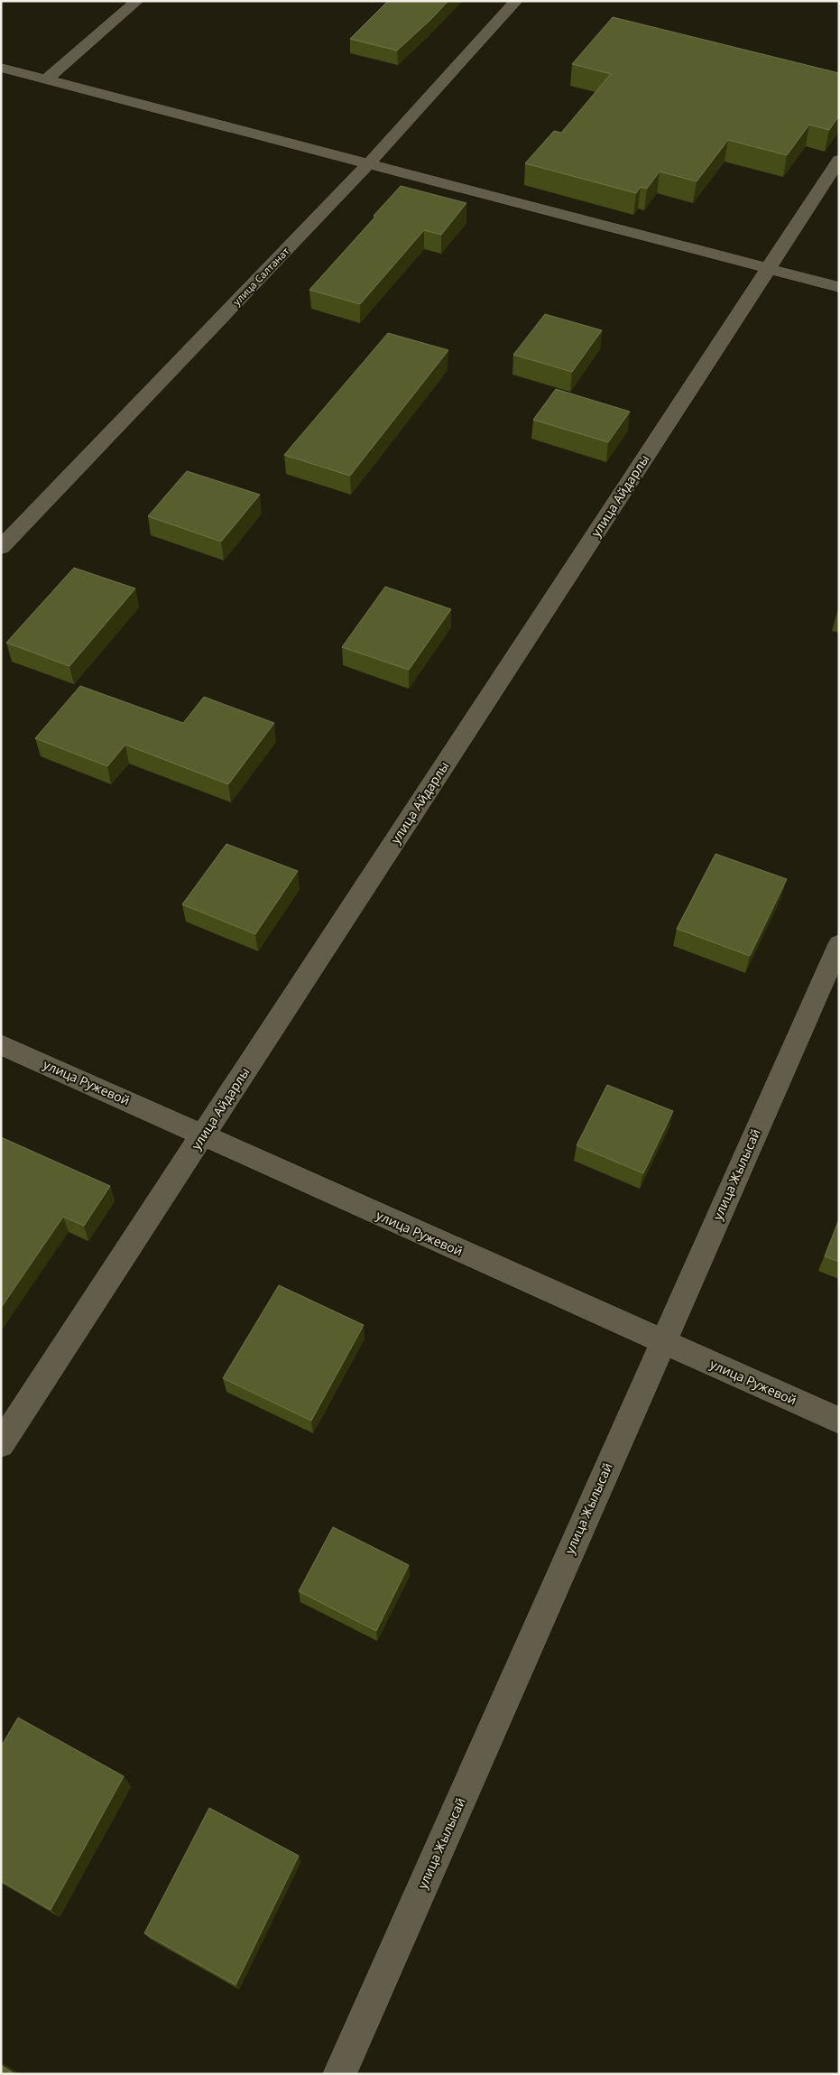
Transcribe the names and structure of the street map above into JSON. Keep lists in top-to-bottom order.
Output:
{
  "streets": {
    "street": [
      "улица Салтанат",
      "улица Айдарлы",
      "улица Ружевой",
      "улица Жылысай"
    ]
  },
  "crossings": [
    ["улица Айдарлы", "улица Ружевой"],
    ["улица Ружевой", "улица Жылысай"]
  ]
}
